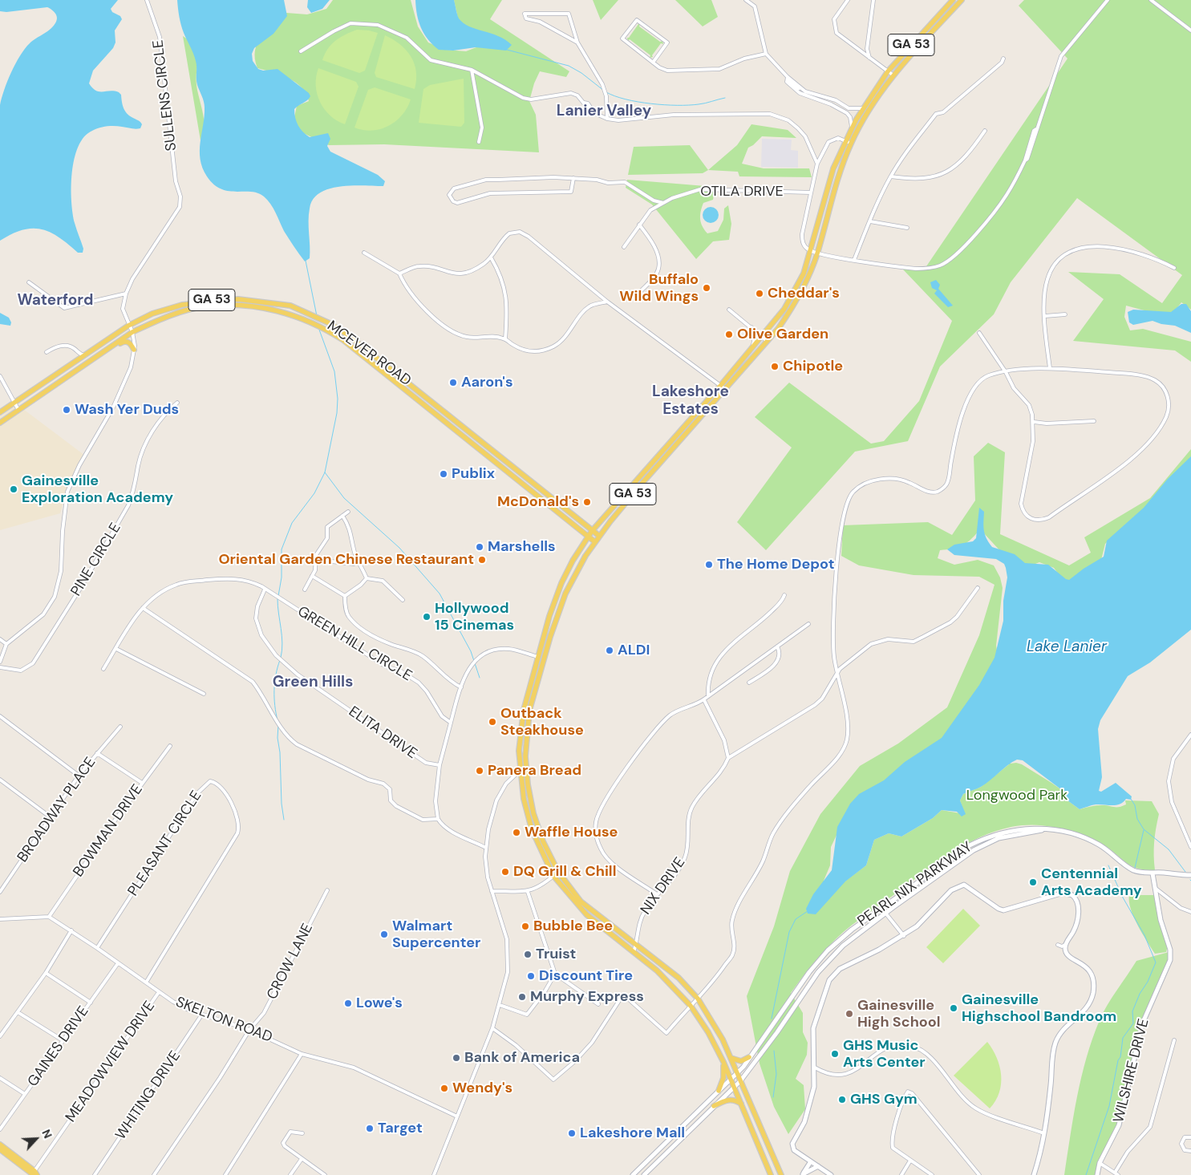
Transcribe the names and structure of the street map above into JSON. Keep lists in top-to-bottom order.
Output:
{
  "streets": {
    "main road": ["GA 53", "MCEVER ROAD"],
    "street": [
      "SULLENS CIRCLE",
      "OTILA DRIVE",
      "PINE CIRCLE",
      "GREEN HILL CIRCLE",
      "ELITA DRIVE",
      "BROADWAY PLACE",
      "BOWMAN DRIVE",
      "PLEASANT CIRCLE",
      "PEARL NIX PARKWAY",
      "NIX DRIVE",
      "CROW LANE",
      "SKELTON ROAD",
      "GAINES DRIVE",
      "MEADOWVIEW DRIVE",
      "WILSHIRE DRIVE",
      "WHITING DRIVE"
    ]
  },
  "crossings": [
    ["GA 53", "MCEVER ROAD"],
    ["SULLENS CIRCLE", "MCEVER ROAD"],
    ["GREEN HILL CIRCLE", "ELITA DRIVE"],
    ["BROADWAY PLACE", "BOWMAN DRIVE"],
    ["BOWMAN DRIVE", "SKELTON ROAD"],
    ["PLEASANT CIRCLE", "SKELTON ROAD"],
    ["CROW LANE", "SKELTON ROAD"],
    ["SKELTON ROAD", "GAINES DRIVE"],
    ["SKELTON ROAD", "MEADOWVIEW DRIVE"],
    ["SKELTON ROAD", "WHITING DRIVE"]
  ],
  "districts": [
    "Lanier Valley",
    "Waterford",
    "Lakeshore Estates",
    "Green Hills"
  ],
  "water": ["Lake Lanier"],
  "parks": ["Longwood Park"],
  "places": [
    "Buffalo Wild Wings",
    "Cheddar's",
    "Olive Garden",
    "Chipotle",
    "Aaron's",
    "Wash Yer Duds",
    "Publix",
    "Gainesville Exploration Academy",
    "McDonald's",
    "Marshells",
    "Oriental Garden Chinese Restaurant",
    "The Home Depot",
    "Hollywood 15 Cinemas",
    "ALDI",
    "Outback Steakhouse",
    "Panera Bread",
    "Waffle House",
    "DQ Grill & Chill",
    "Centennial Arts Academy",
    "Bubble Bee",
    "Walmart Supercenter",
    "Truist",
    "Discount Tire",
    "Murphy Express",
    "Lowe's",
    "Gainesville Highschool Bandroom",
    "Gainesville High School",
    "GHS Music Arts Center",
    "Bank of America",
    "Wendy's",
    "GHS Gym",
    "Target",
    "Lakeshore Mall"
  ],
  "north": "top right"
}
